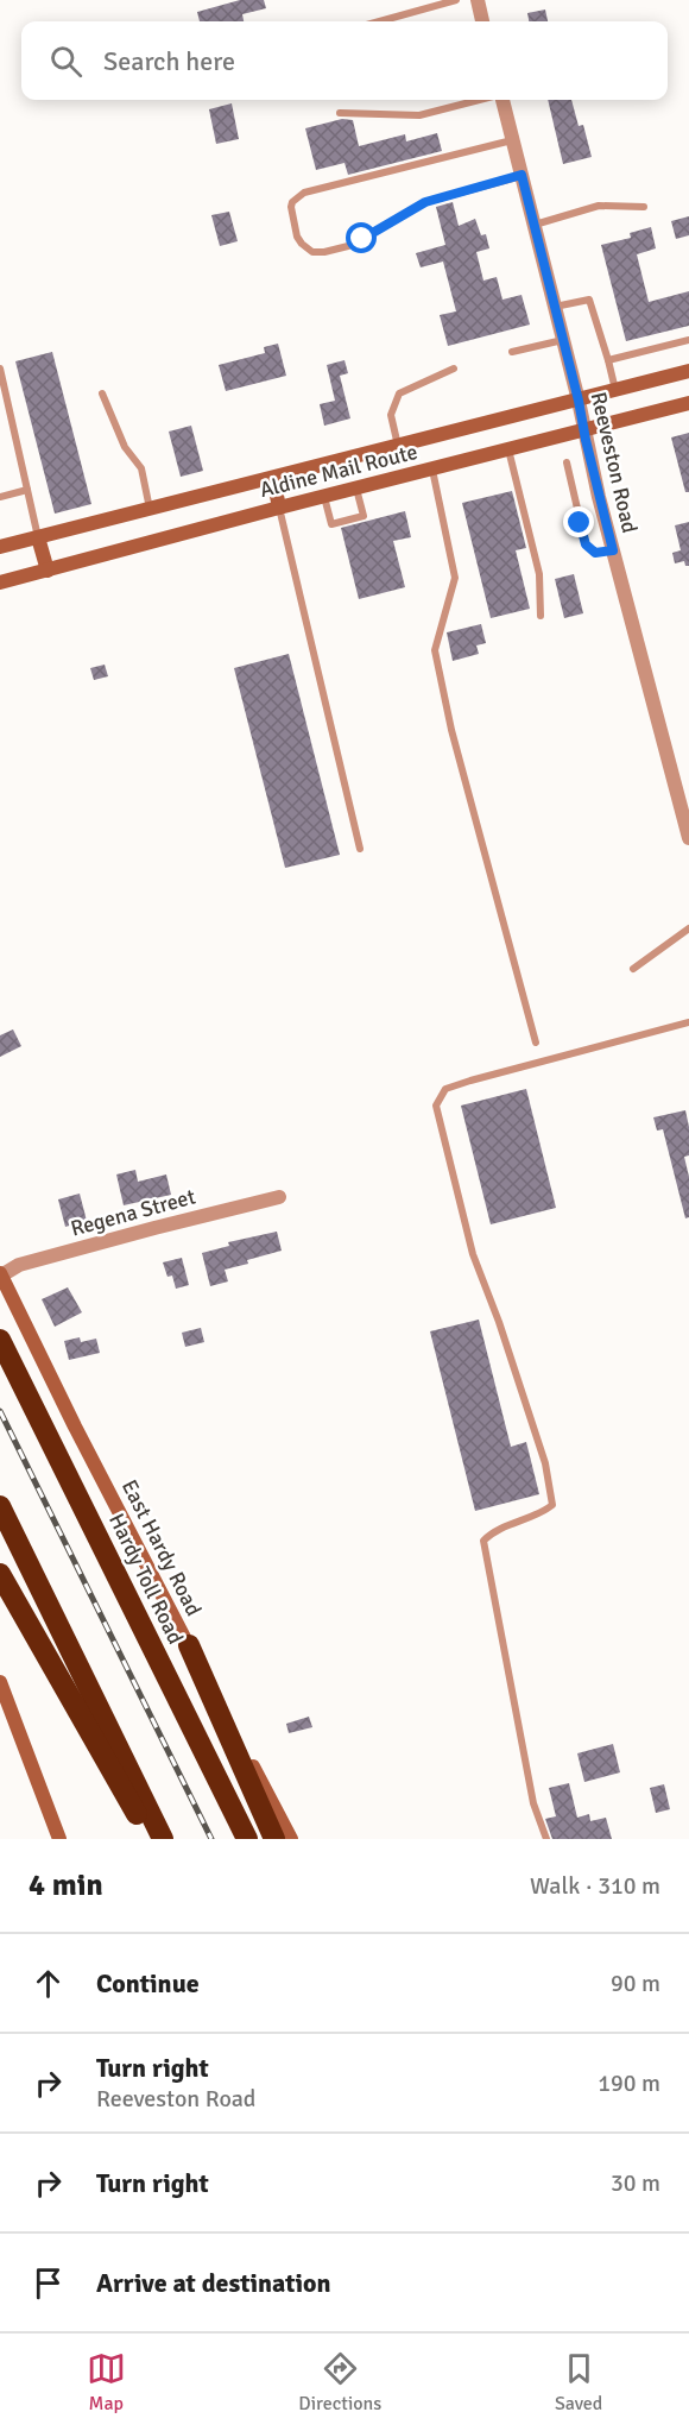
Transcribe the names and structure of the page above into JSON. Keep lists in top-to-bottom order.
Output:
{
  "streets": {
    "highway": ["Hardy Toll Road"],
    "main road": ["Aldine Mail Route", "East Hardy Road"],
    "street": ["Reeveston Road", "Regena Street"]
  },
  "crossings": [
    ["Reeveston Road", "Aldine Mail Route"],
    ["Regena Street", "East Hardy Road"]
  ],
  "page": {
    "search": "Search here",
    "heading": ["4 min", "Walk · 310 m"],
    "list": [
      ["Continue", "90 m"],
      ["Turn right", "Reeveston Road", "190 m"],
      ["Turn right", "30 m"],
      "Arrive at destination"
    ],
    "nav": ["Map", "Directions", "Saved"]
  }
}
